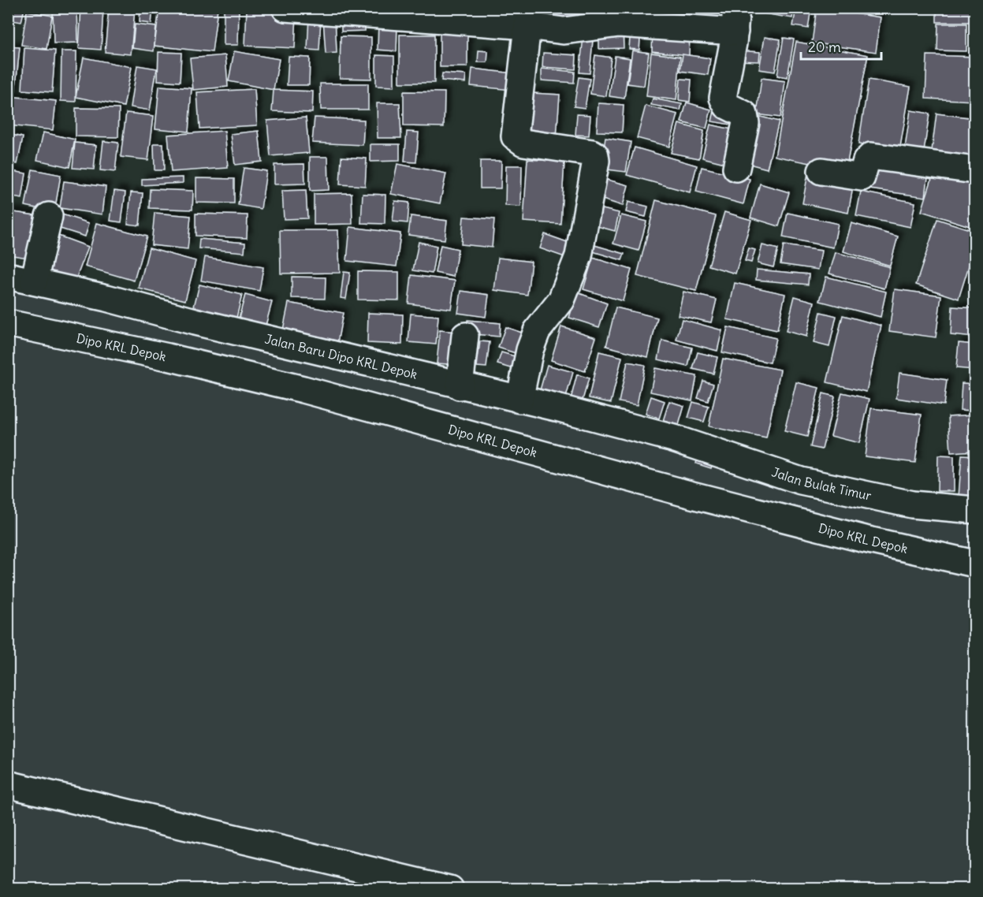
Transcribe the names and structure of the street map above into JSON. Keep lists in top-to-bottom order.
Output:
{
  "streets": {
    "street": ["Dipo KRL Depok", "Jalan Baru Dipo KRL Depok", "Jalan Bulak Timur"]
  },
  "crossings": [
    ["Jalan Baru Dipo KRL Depok", "Jalan Bulak Timur"]
  ],
  "scale_bar": "20 m"
}
